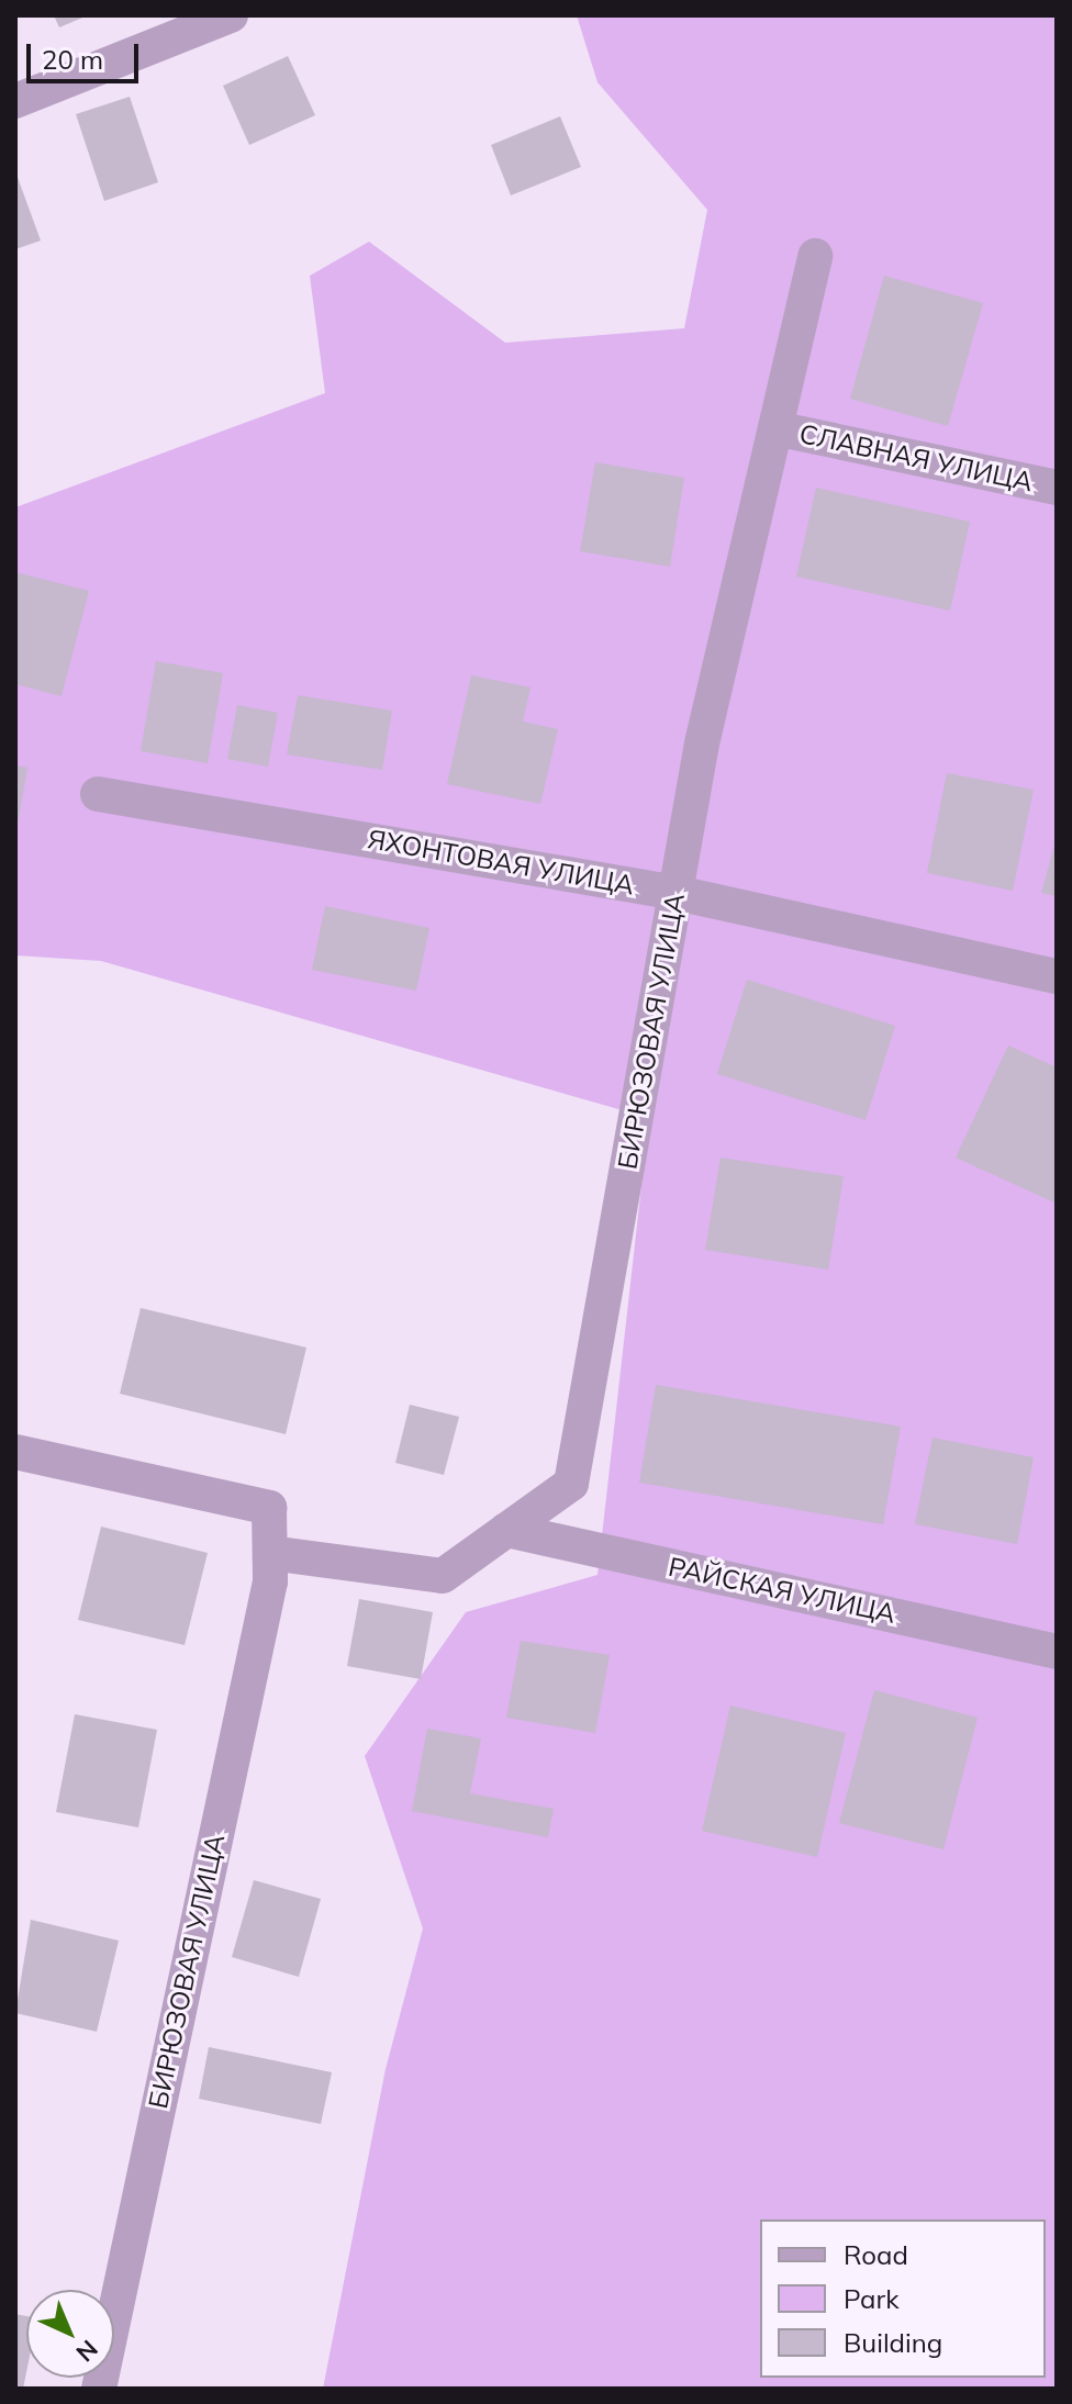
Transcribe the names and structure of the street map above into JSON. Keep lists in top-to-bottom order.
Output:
{
  "streets": {
    "street": [
      "СЛАВНАЯ УЛИЦА",
      "ЯХОНТОВАЯ УЛИЦА",
      "БИРЮЗОВАЯ УЛИЦА",
      "РАЙСКАЯ УЛИЦА"
    ]
  },
  "crossings": [
    ["СЛАВНАЯ УЛИЦА", "БИРЮЗОВАЯ УЛИЦА"],
    ["ЯХОНТОВАЯ УЛИЦА", "БИРЮЗОВАЯ УЛИЦА"],
    ["БИРЮЗОВАЯ УЛИЦА", "РАЙСКАЯ УЛИЦА"]
  ],
  "legend": ["Road", "Park", "Building"],
  "scale_bar": "20 m",
  "north": "bottom right"
}
